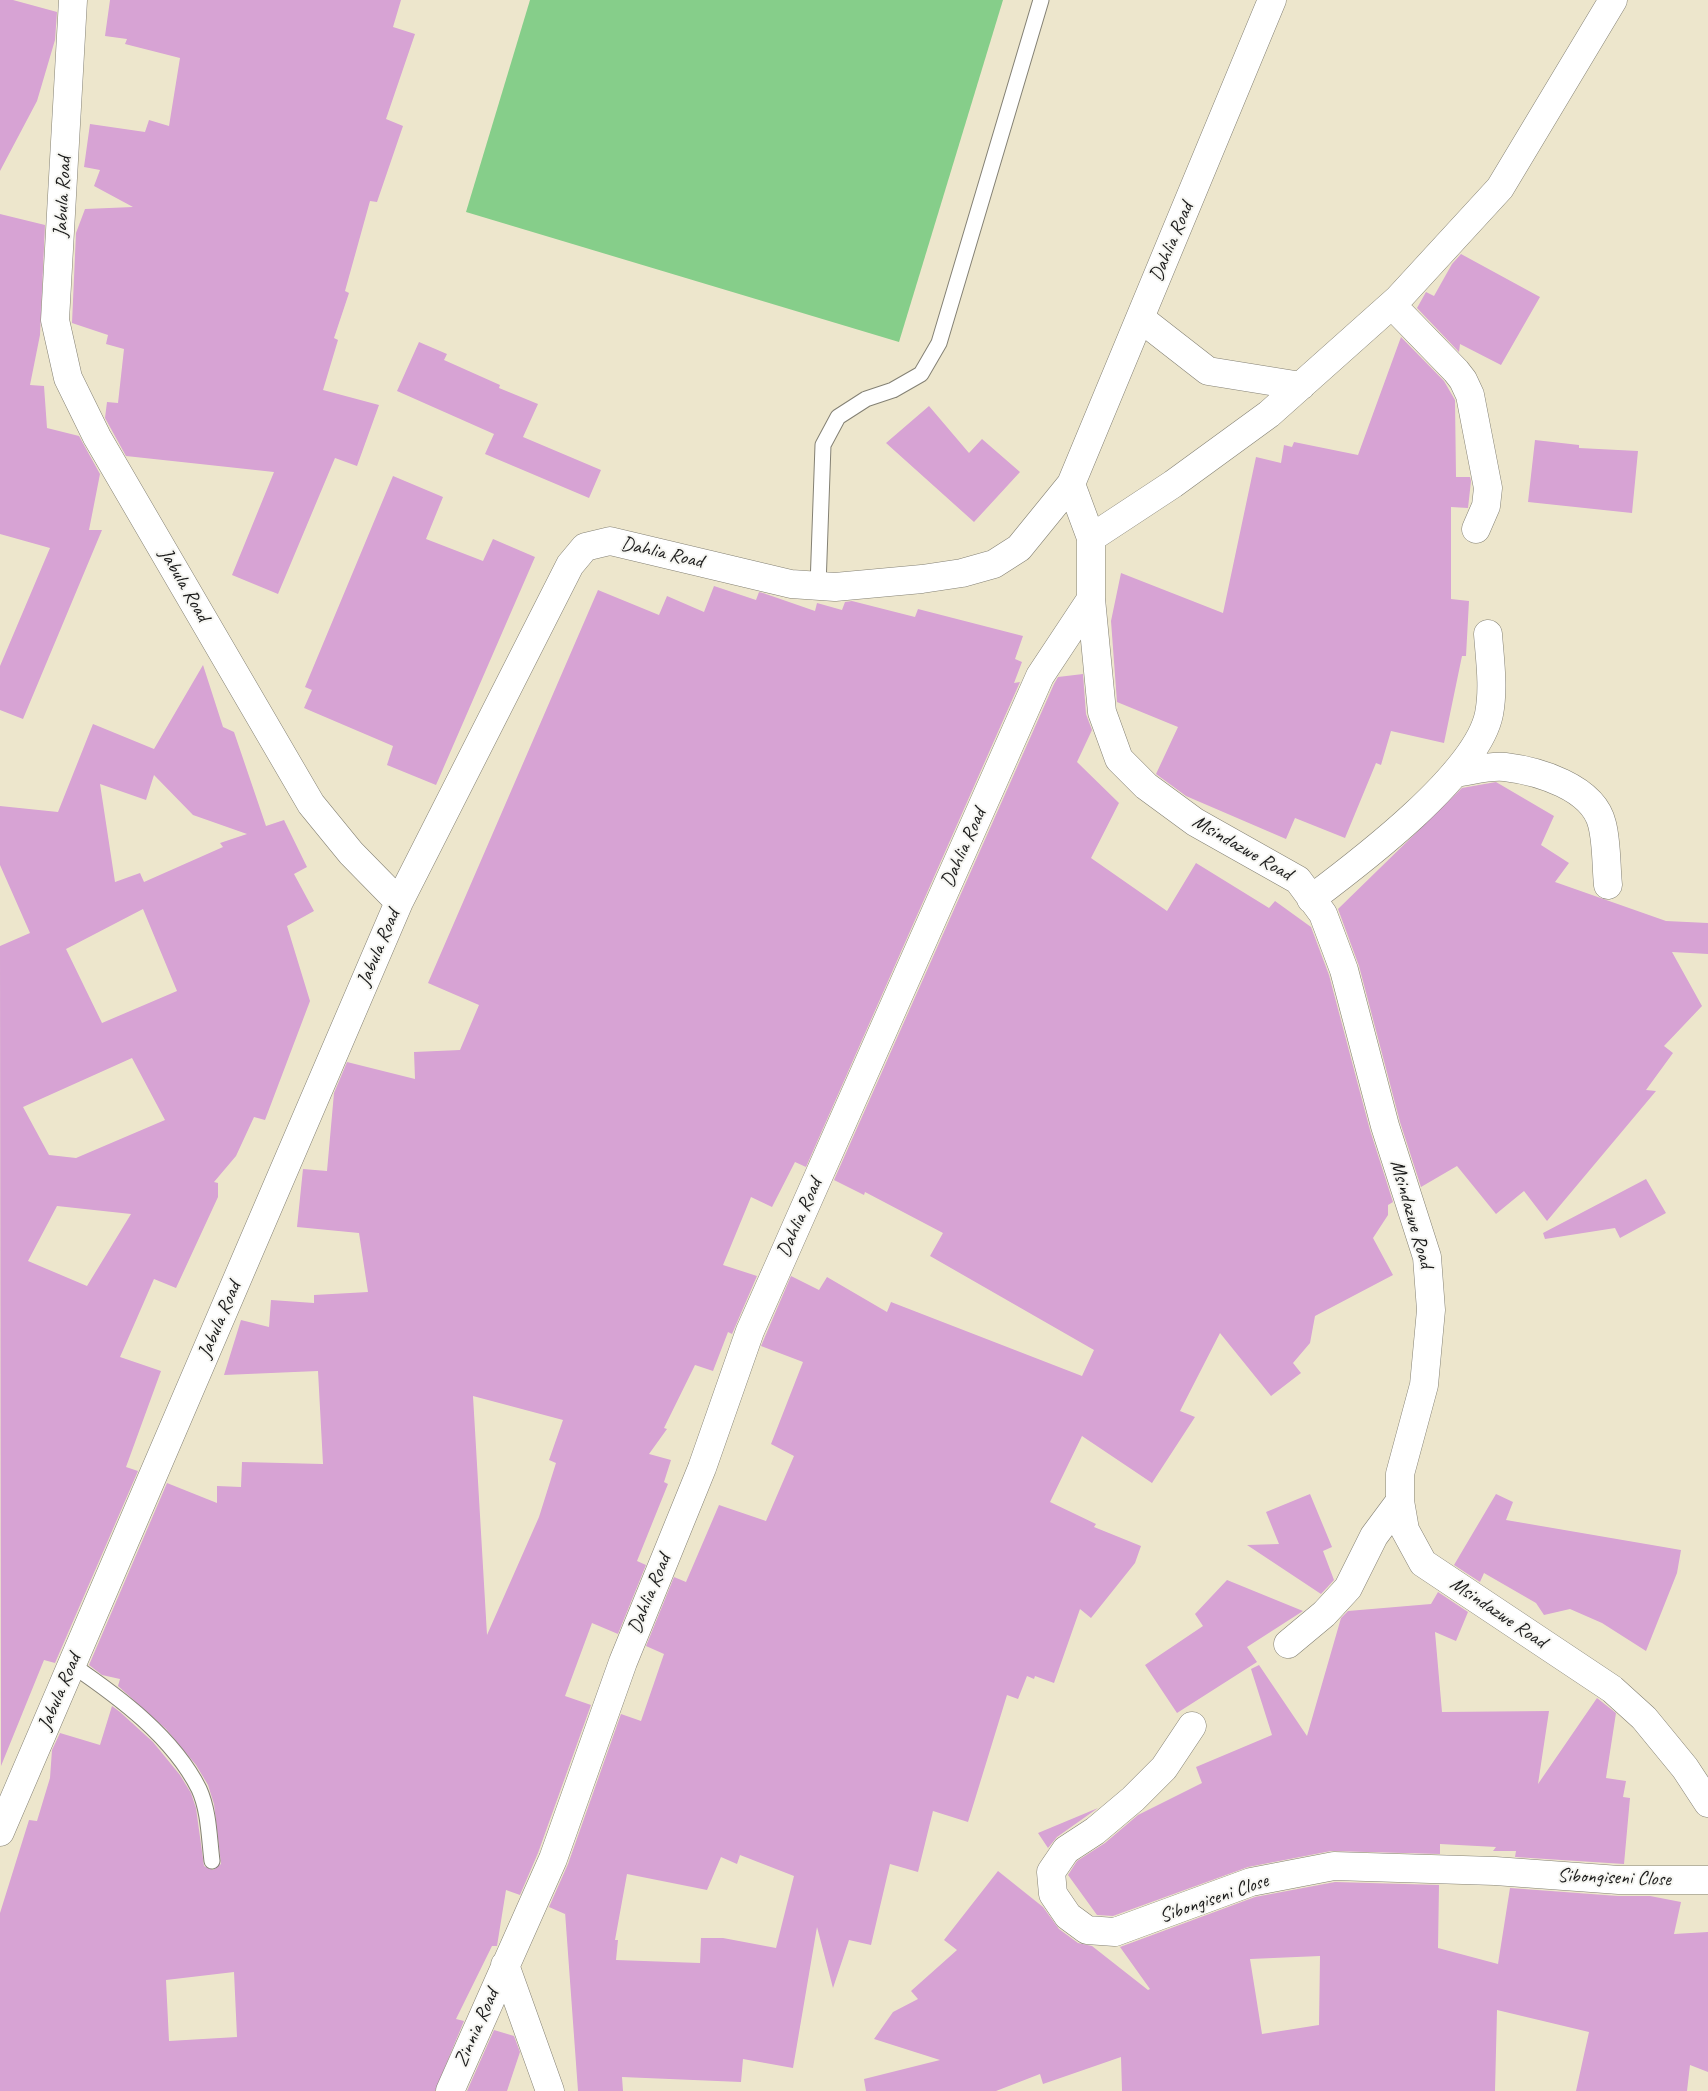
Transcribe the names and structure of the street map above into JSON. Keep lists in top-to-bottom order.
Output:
{
  "streets": {
    "street": [
      "Jabula Road",
      "Dahlia Road",
      "Msindazwe Road",
      "Sibongiseni Close",
      "Zinnia Road"
    ]
  },
  "crossings": [
    ["Jabula Road", "Dahlia Road"],
    ["Dahlia Road", "Msindazwe Road"],
    ["Dahlia Road", "Zinnia Road"]
  ]
}
